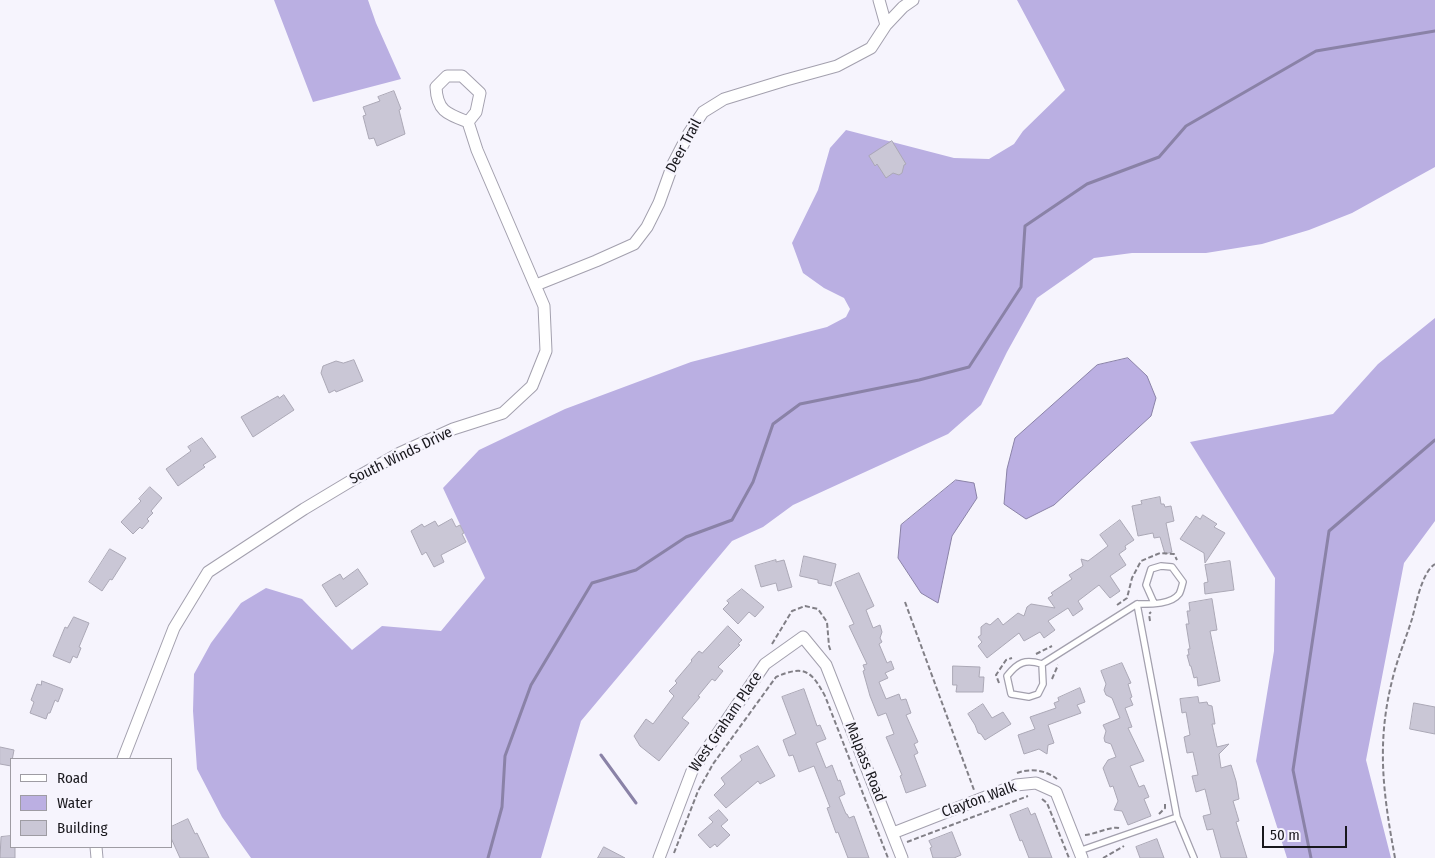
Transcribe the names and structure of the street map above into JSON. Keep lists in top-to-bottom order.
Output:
{
  "streets": {
    "street": [
      "Deer Trail",
      "South Winds Drive",
      "West Graham Place",
      "Malpass Road",
      "Clayton Walk"
    ]
  },
  "crossings": [
    ["Deer Trail", "South Winds Drive"],
    ["West Graham Place", "Malpass Road"],
    ["Malpass Road", "Clayton Walk"]
  ],
  "legend": ["Road", "Water", "Building"],
  "scale_bar": "50 m"
}
